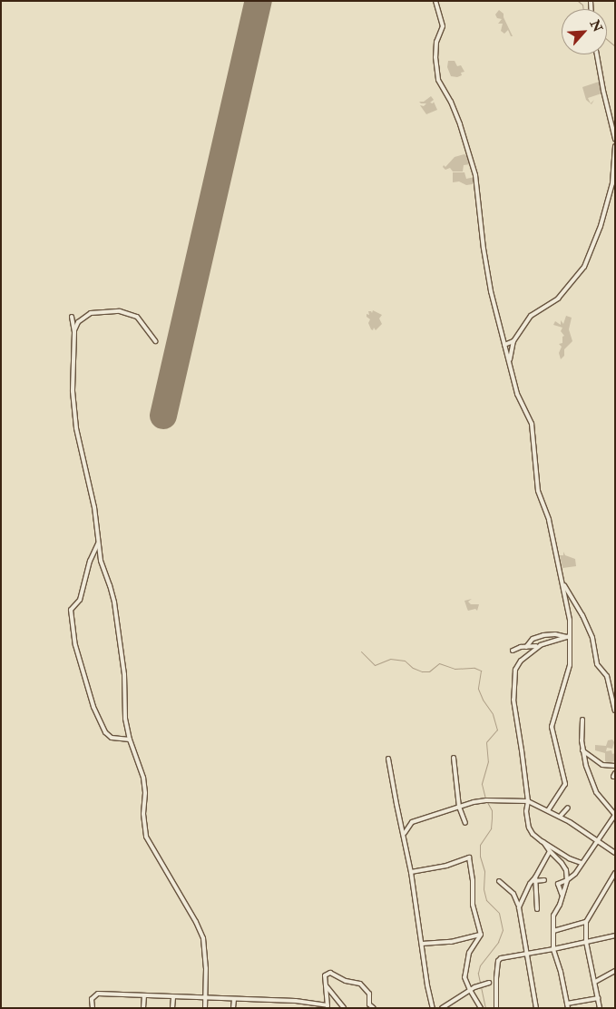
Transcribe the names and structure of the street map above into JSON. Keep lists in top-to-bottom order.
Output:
{
  "north": "top right"
}
